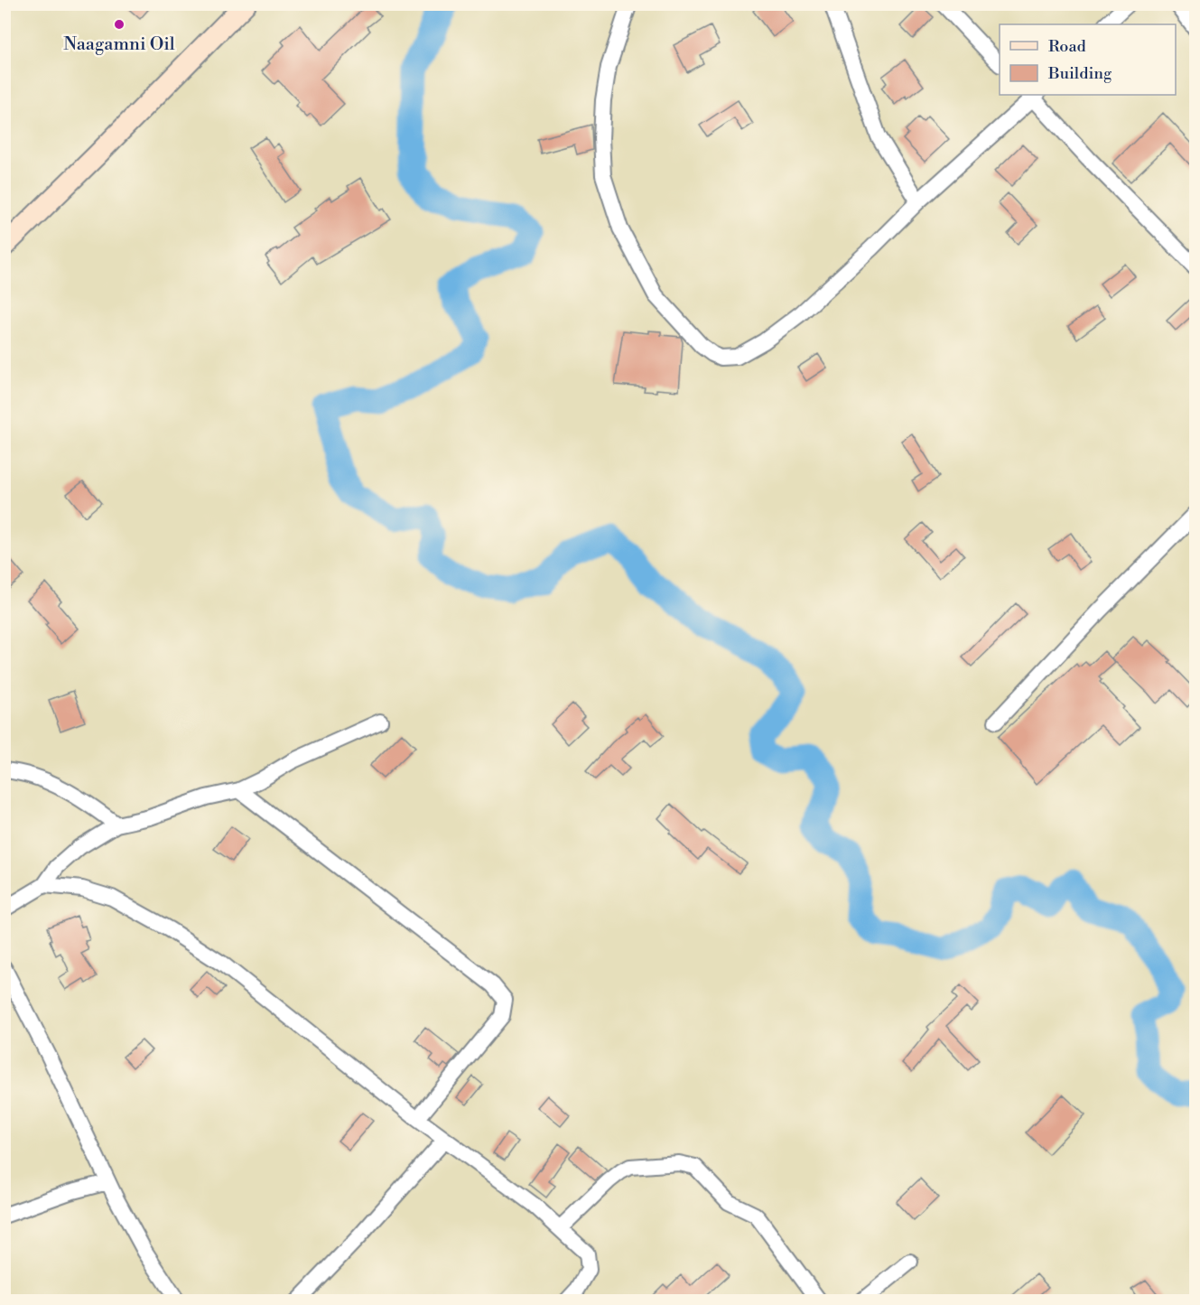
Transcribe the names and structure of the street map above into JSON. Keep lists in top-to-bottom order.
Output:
{
  "places": ["Naagamni Oil"],
  "legend": ["Road", "Building"]
}
